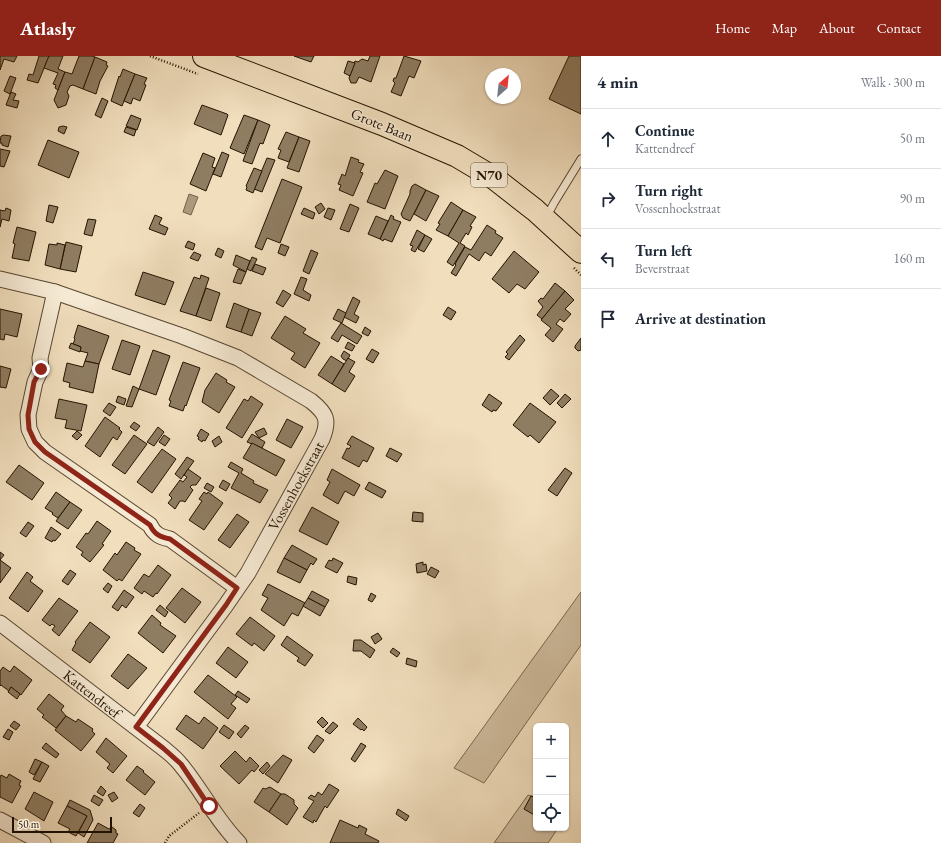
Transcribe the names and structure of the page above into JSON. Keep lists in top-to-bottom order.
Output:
{
  "streets": {
    "main road": ["Grote Baan", "N70"],
    "street": ["Vossenhoekstraat", "Kattendreef"]
  },
  "crossings": [
    ["Vossenhoekstraat", "Kattendreef"]
  ],
  "scale_bar": "50 m",
  "north": "top right",
  "page": {
    "header": "Atlasly",
    "nav": [
      "Home",
      "Map",
      "About",
      "Contact"
    ],
    "heading": ["4 min", "Walk · 300 m"],
    "list": [
      ["Continue", "Kattendreef", "50 m"],
      ["Turn right", "Vossenhoekstraat", "90 m"],
      ["Turn left", "Beverstraat", "160 m"],
      "Arrive at destination"
    ],
    "map_buttons": ["+", "−"],
    "scale": "50 m"
  }
}
